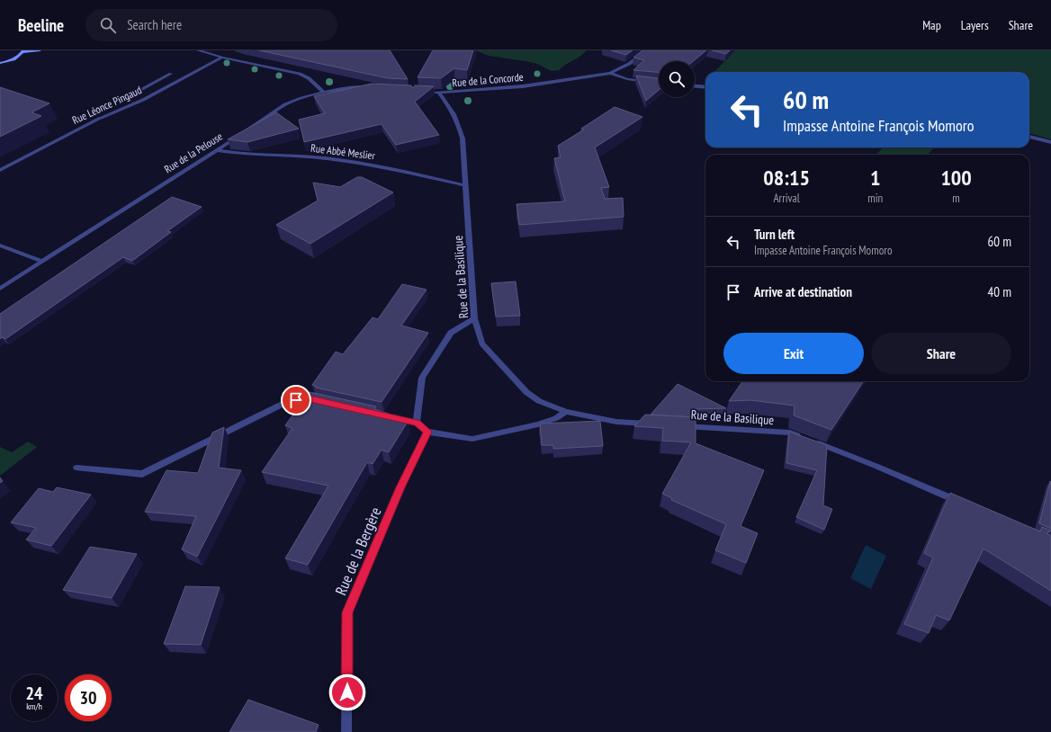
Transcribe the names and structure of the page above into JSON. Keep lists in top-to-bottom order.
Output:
{
  "streets": {
    "street": [
      "Rue de la Concorde",
      "Rue Léonce Pingaud",
      "Rue Abbé Meslier",
      "Rue de la Pelouse",
      "Rue de la Basilique",
      "Rue de la Bergère"
    ]
  },
  "crossings": [
    ["Rue de la Concorde", "Rue de la Basilique"],
    ["Rue Abbé Meslier", "Rue de la Pelouse"],
    ["Rue Abbé Meslier", "Rue de la Basilique"]
  ],
  "page": {
    "header": "Beeline",
    "search": "Search here",
    "nav": ["Map", "Layers", "Share"],
    "turn": ["60 m", "Impasse Antoine François Momoro"],
    "eta": [
      "08:15",
      "Arrival",
      "1",
      "min",
      "100",
      "m"
    ],
    "list": [
      {
        "name": "Turn left",
        "note": "Impasse Antoine François Momoro",
        "value": "60 m"
      },
      {
        "name": "Arrive at destination",
        "value": "40 m"
      }
    ],
    "buttons": ["Exit", "Share"],
    "speed": "24 km/h",
    "limit": "30"
  }
}
